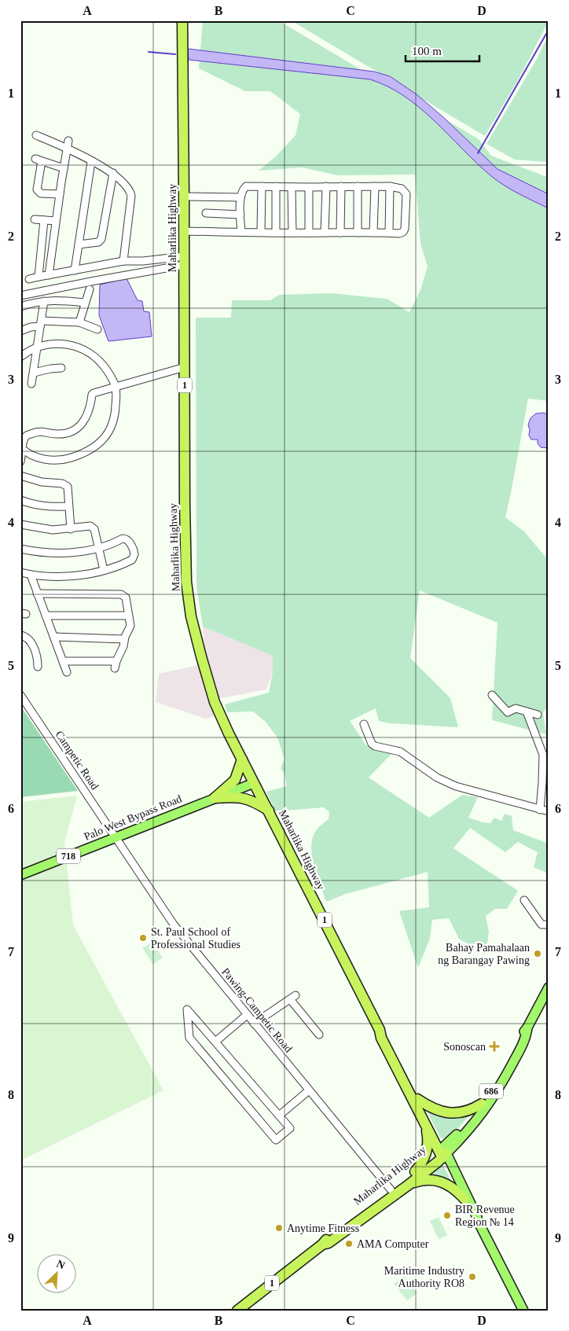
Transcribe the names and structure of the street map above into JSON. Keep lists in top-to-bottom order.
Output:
{
  "streets": {
    "highway": ["Maharlika Highway", "1", "686"],
    "main road": ["Palo West Bypass Road", "718"],
    "street": ["Campetic Road", "Pawing-Campetic Road"]
  },
  "crossings": [
    ["Maharlika Highway", "1"],
    ["Maharlika Highway", "Palo West Bypass Road"],
    ["Maharlika Highway", "Pawing-Campetic Road"],
    ["Maharlika Highway", "686"],
    ["Campetic Road", "Palo West Bypass Road"],
    ["Campetic Road", "Pawing-Campetic Road"],
    ["Palo West Bypass Road", "Pawing-Campetic Road"]
  ],
  "places": {
    "other": [
      "St. Paul School of Professional Studies",
      "Bahay Pamahalaan ng Barangay Pawing",
      "BIR Revenue Region № 14",
      "Anytime Fitness",
      "AMA Computer",
      "Maritime Industry Authority RO8"
    ],
    "health": ["Sonoscan"]
  },
  "scale_bar": "100 m",
  "north": "top right",
  "grid": {
    "columns": [
      "A",
      "B",
      "C",
      "D"
    ],
    "rows": [
      "1",
      "2",
      "3",
      "4",
      "5",
      "6",
      "7",
      "8",
      "9"
    ]
  }
}
